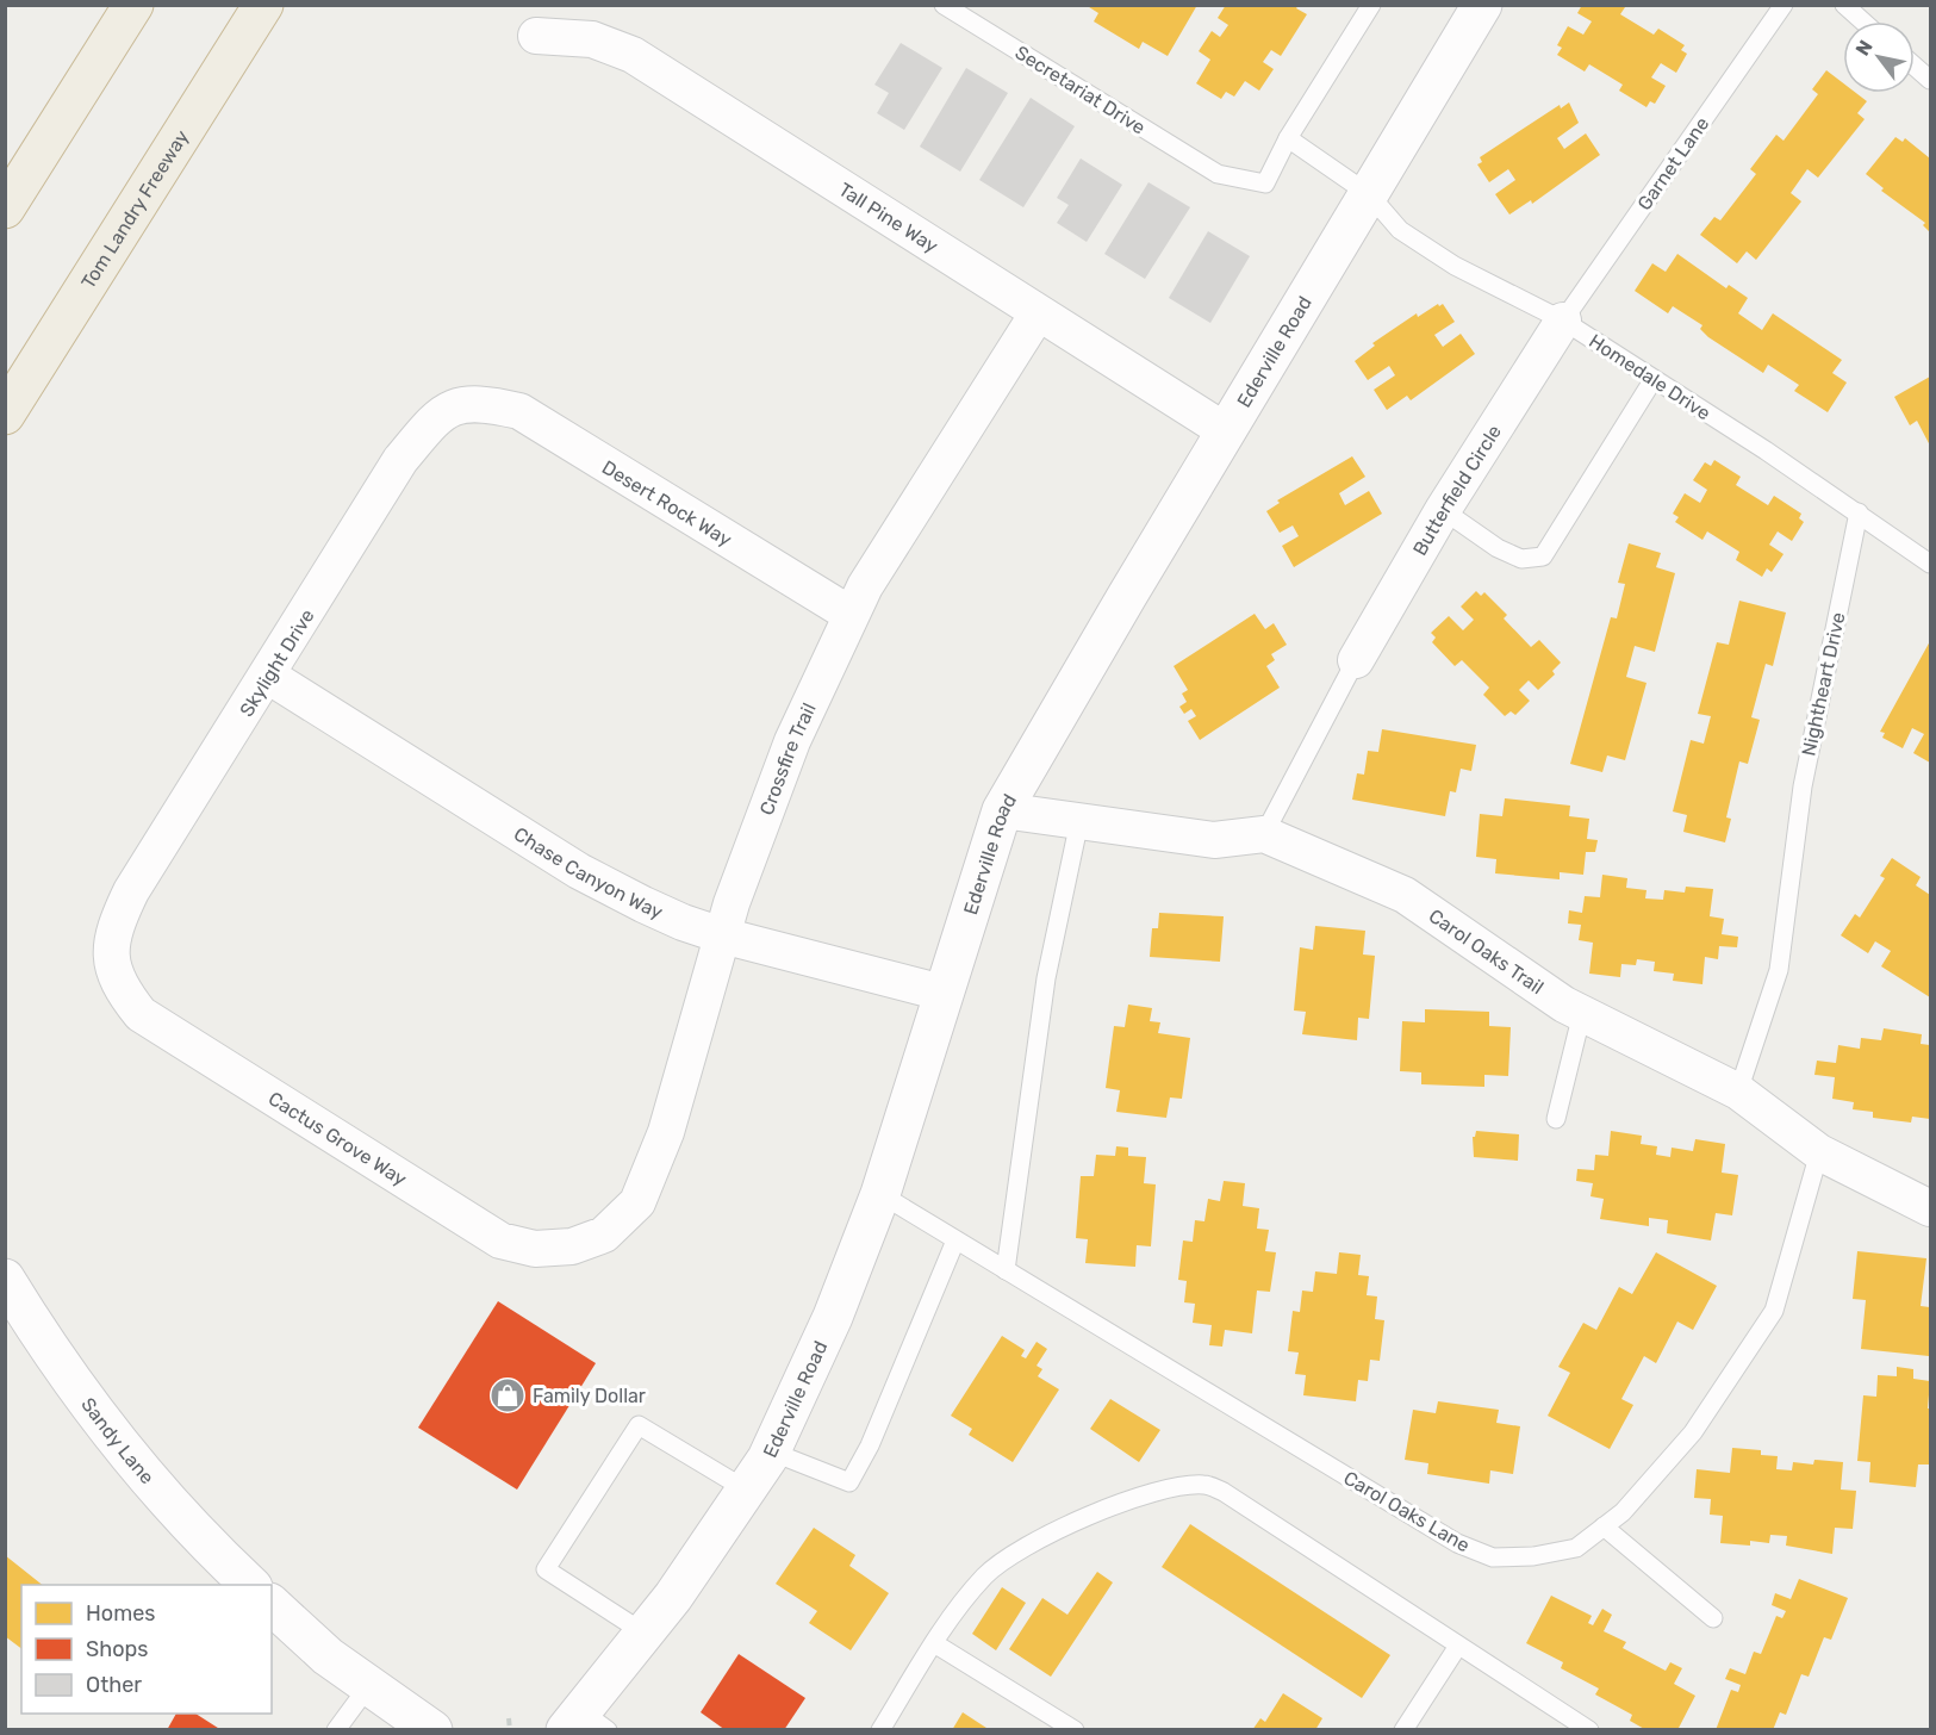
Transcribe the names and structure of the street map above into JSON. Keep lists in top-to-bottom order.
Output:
{
  "streets": {
    "highway": ["Tom Landry Freeway"],
    "street": [
      "Tall Pine Way",
      "Ederville Road",
      "Butterfield Circle",
      "Desert Rock Way",
      "Skylight Drive",
      "Crossfire Trail",
      "Chase Canyon Way",
      "Carol Oaks Trail",
      "Cactus Grove Way",
      "Sandy Lane"
    ],
    "lane": [
      "Secretariat Drive",
      "Garnet Lane",
      "Homedale Drive",
      "Nightheart Drive",
      "Carol Oaks Lane"
    ]
  },
  "crossings": [
    ["Secretariat Drive", "Homedale Drive"],
    ["Garnet Lane", "Homedale Drive"],
    ["Garnet Lane", "Butterfield Circle"],
    ["Tall Pine Way", "Ederville Road"],
    ["Tall Pine Way", "Crossfire Trail"],
    ["Ederville Road", "Homedale Drive"],
    ["Ederville Road", "Chase Canyon Way"],
    ["Ederville Road", "Carol Oaks Lane"],
    ["Homedale Drive", "Butterfield Circle"],
    ["Homedale Drive", "Nightheart Drive"],
    ["Desert Rock Way", "Skylight Drive"],
    ["Desert Rock Way", "Crossfire Trail"],
    ["Skylight Drive", "Chase Canyon Way"],
    ["Skylight Drive", "Cactus Grove Way"],
    ["Nightheart Drive", "Carol Oaks Trail"],
    ["Crossfire Trail", "Chase Canyon Way"],
    ["Crossfire Trail", "Cactus Grove Way"],
    ["Carol Oaks Trail", "Carol Oaks Lane"]
  ],
  "places": {
    "shop": ["Family Dollar"]
  },
  "legend": ["Homes", "Shops", "Other"],
  "north": "top left"
}
